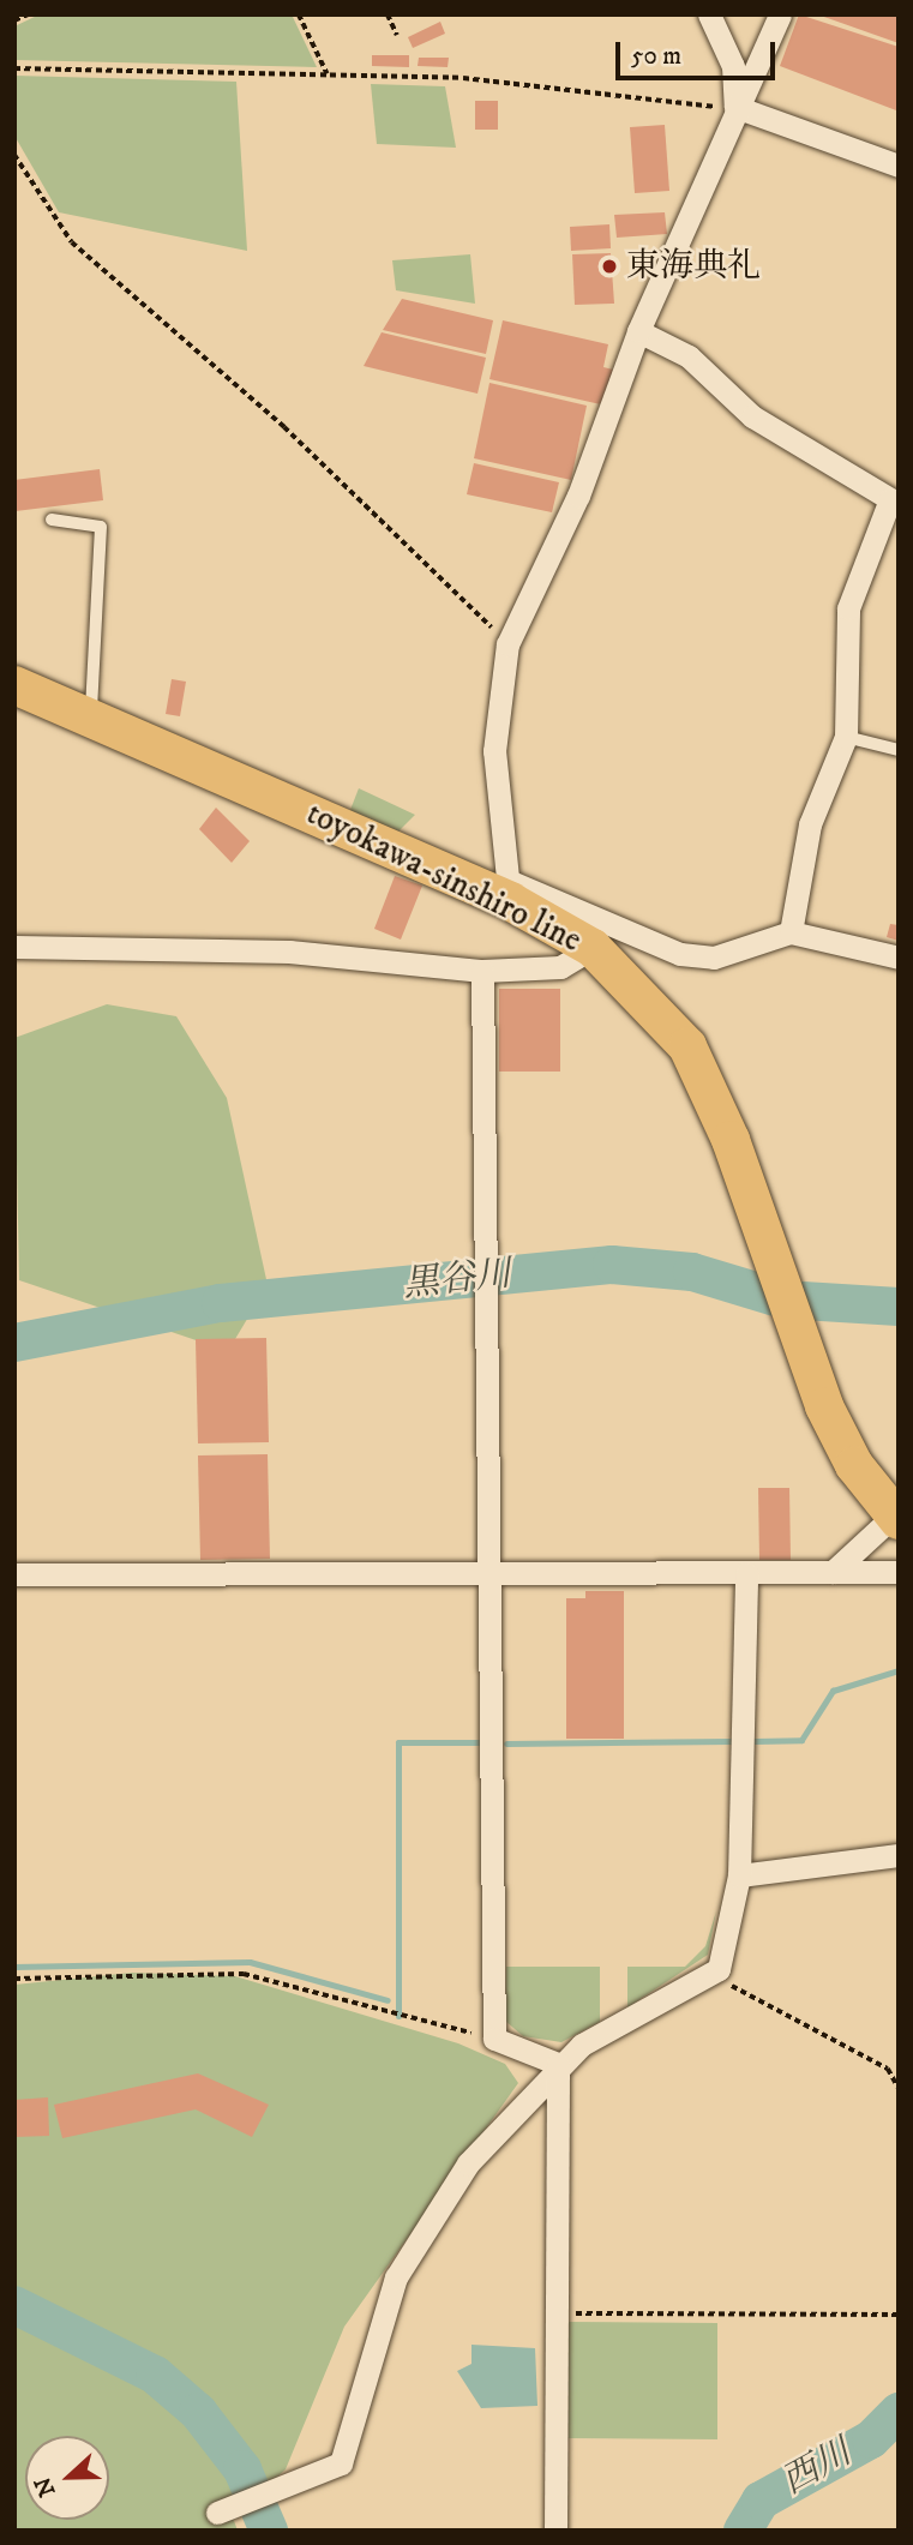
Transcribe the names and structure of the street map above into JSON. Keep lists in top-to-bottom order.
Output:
{
  "streets": {
    "main road": ["toyokawa-sinshiro line"]
  },
  "water": ["黒谷川", "西川"],
  "places": ["東海典礼"],
  "scale_bar": "50 m",
  "north": "left"
}
